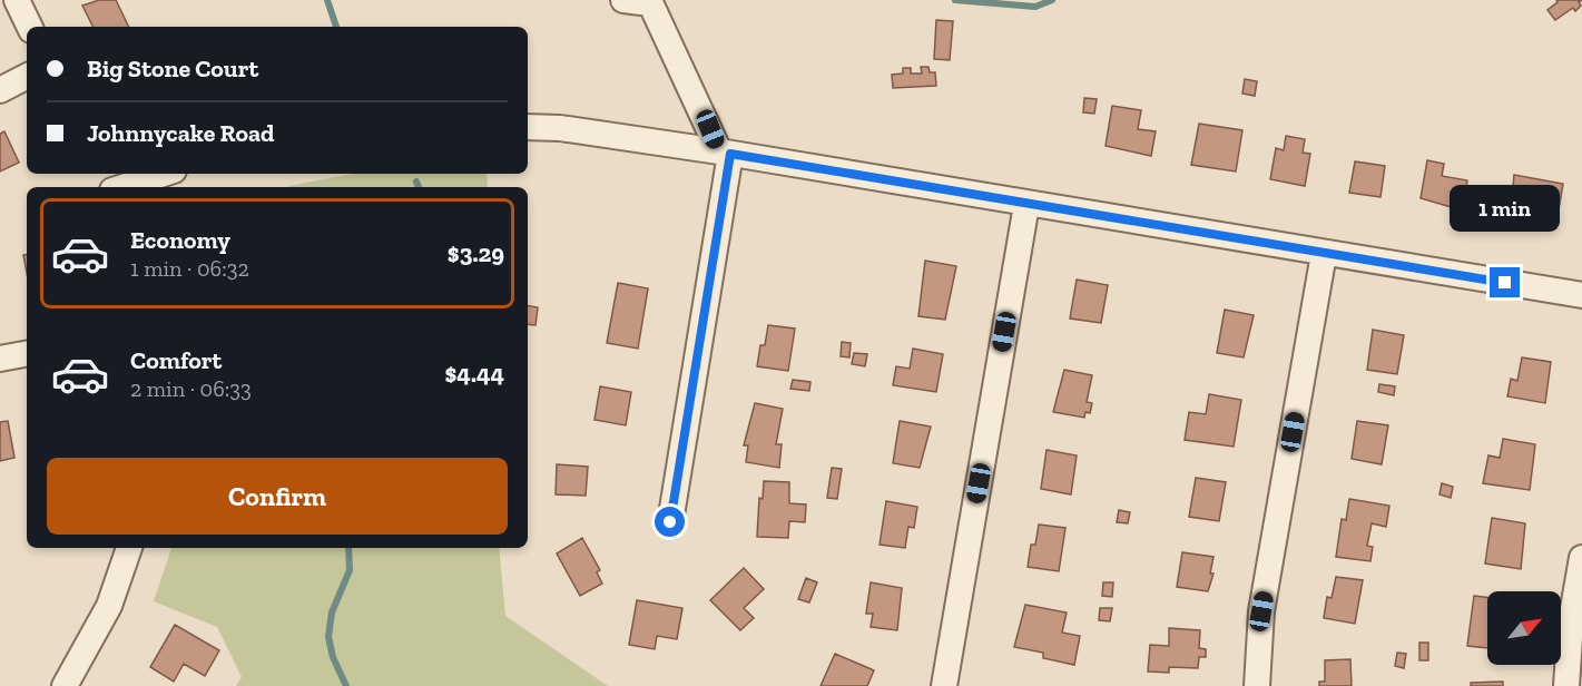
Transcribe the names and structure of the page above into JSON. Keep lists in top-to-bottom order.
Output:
{
  "north": "top right",
  "page": {
    "banner": ["Big Stone Court", "Johnnycake Road"],
    "bubble": "1 min",
    "list": [
      {
        "name": "Economy",
        "note": "1 min · 06:32",
        "value": "$3.29"
      },
      {
        "name": "Comfort",
        "note": "2 min · 06:33",
        "value": "$4.44"
      }
    ],
    "buttons": "Confirm"
  }
}
